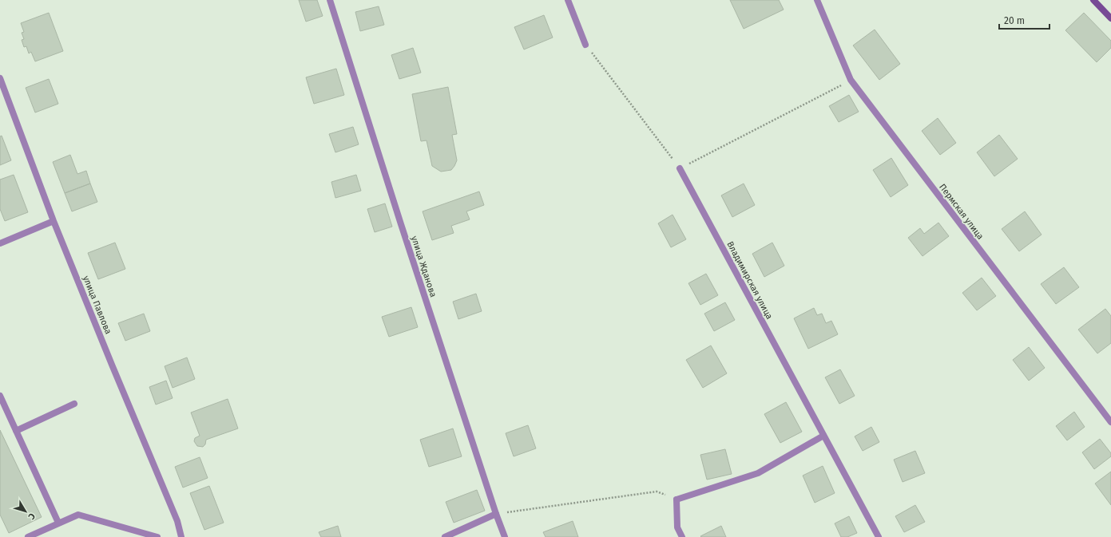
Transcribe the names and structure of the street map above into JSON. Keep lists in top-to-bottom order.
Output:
{
  "streets": {
    "street": [
      "Пермская улица",
      "улица Жданова",
      "Владимирская улица",
      "улица Павлова"
    ]
  },
  "scale_bar": "20 m",
  "north": "bottom right"
}
